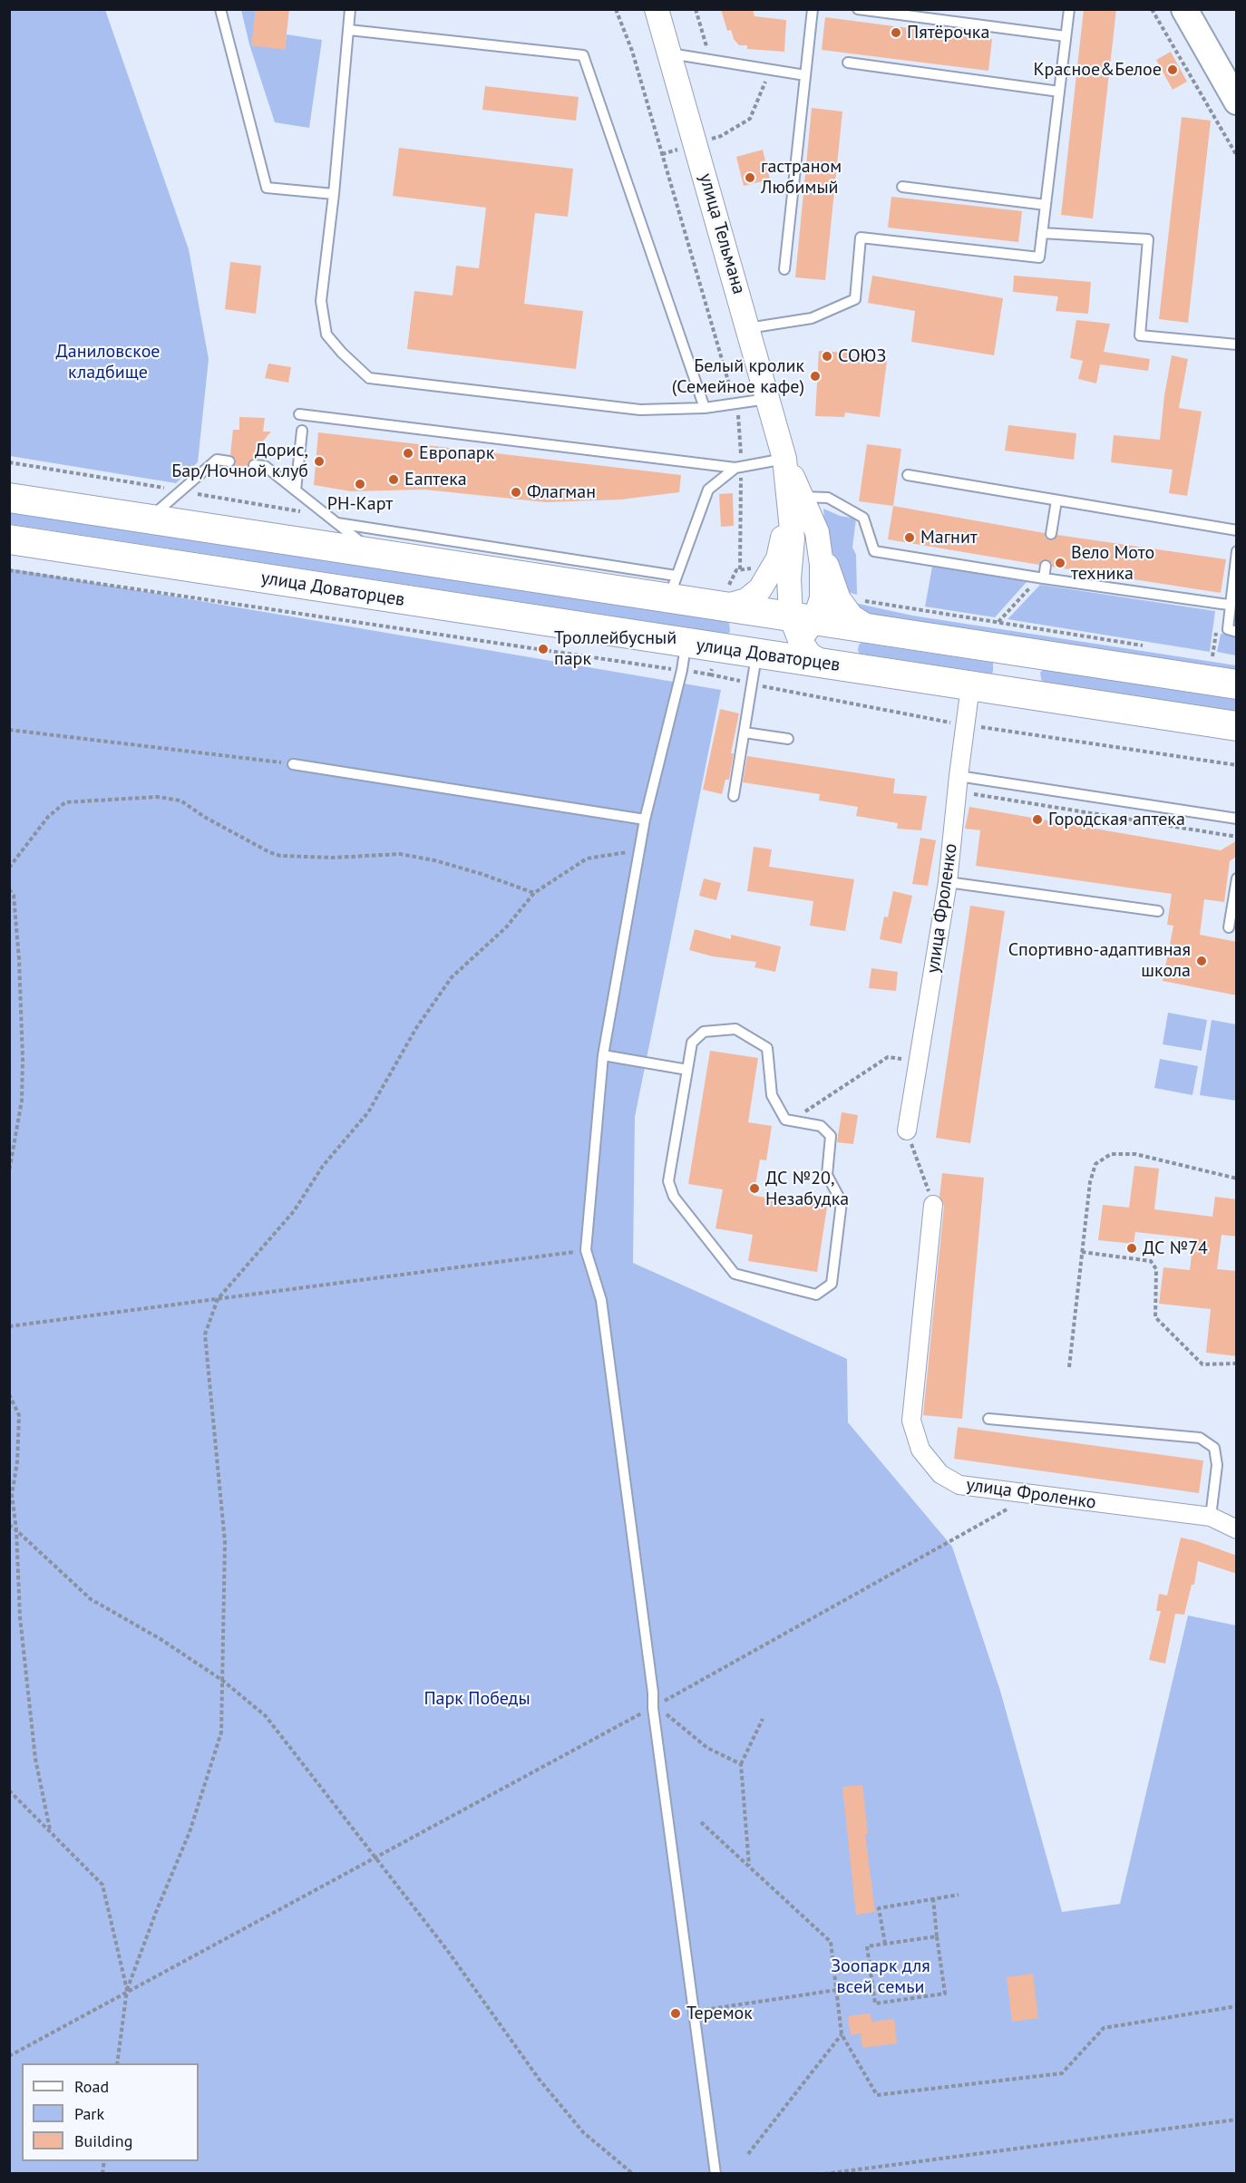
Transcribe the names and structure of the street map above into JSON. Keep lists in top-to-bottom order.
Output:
{
  "streets": {
    "main road": ["улица Доваторцев"],
    "street": ["улица Тельмана", "улица Фроленко"]
  },
  "crossings": [
    ["улица Доваторцев", "улица Фроленко"]
  ],
  "parks": ["Даниловское кладбище", "Парк Победы", "Зоопарк для всей семьи"],
  "places": [
    "Пятёрочка",
    "Красное&Белое",
    "гастраном Любимый",
    "СОЮЗ",
    "Белый кролик (Семейное кафе)",
    "Европарк",
    "Дорис, Бар/Ночной клуб",
    "Еаптека",
    "РН-Карт",
    "Флагман",
    "Магнит",
    "Вело Мото техника",
    "Троллейбусный парк",
    "Городская аптека",
    "Спортивно-адаптивная школа",
    "ДС №20, Незабудка",
    "ДС №74",
    "Теремок"
  ],
  "legend": ["Road", "Park", "Building"]
}
